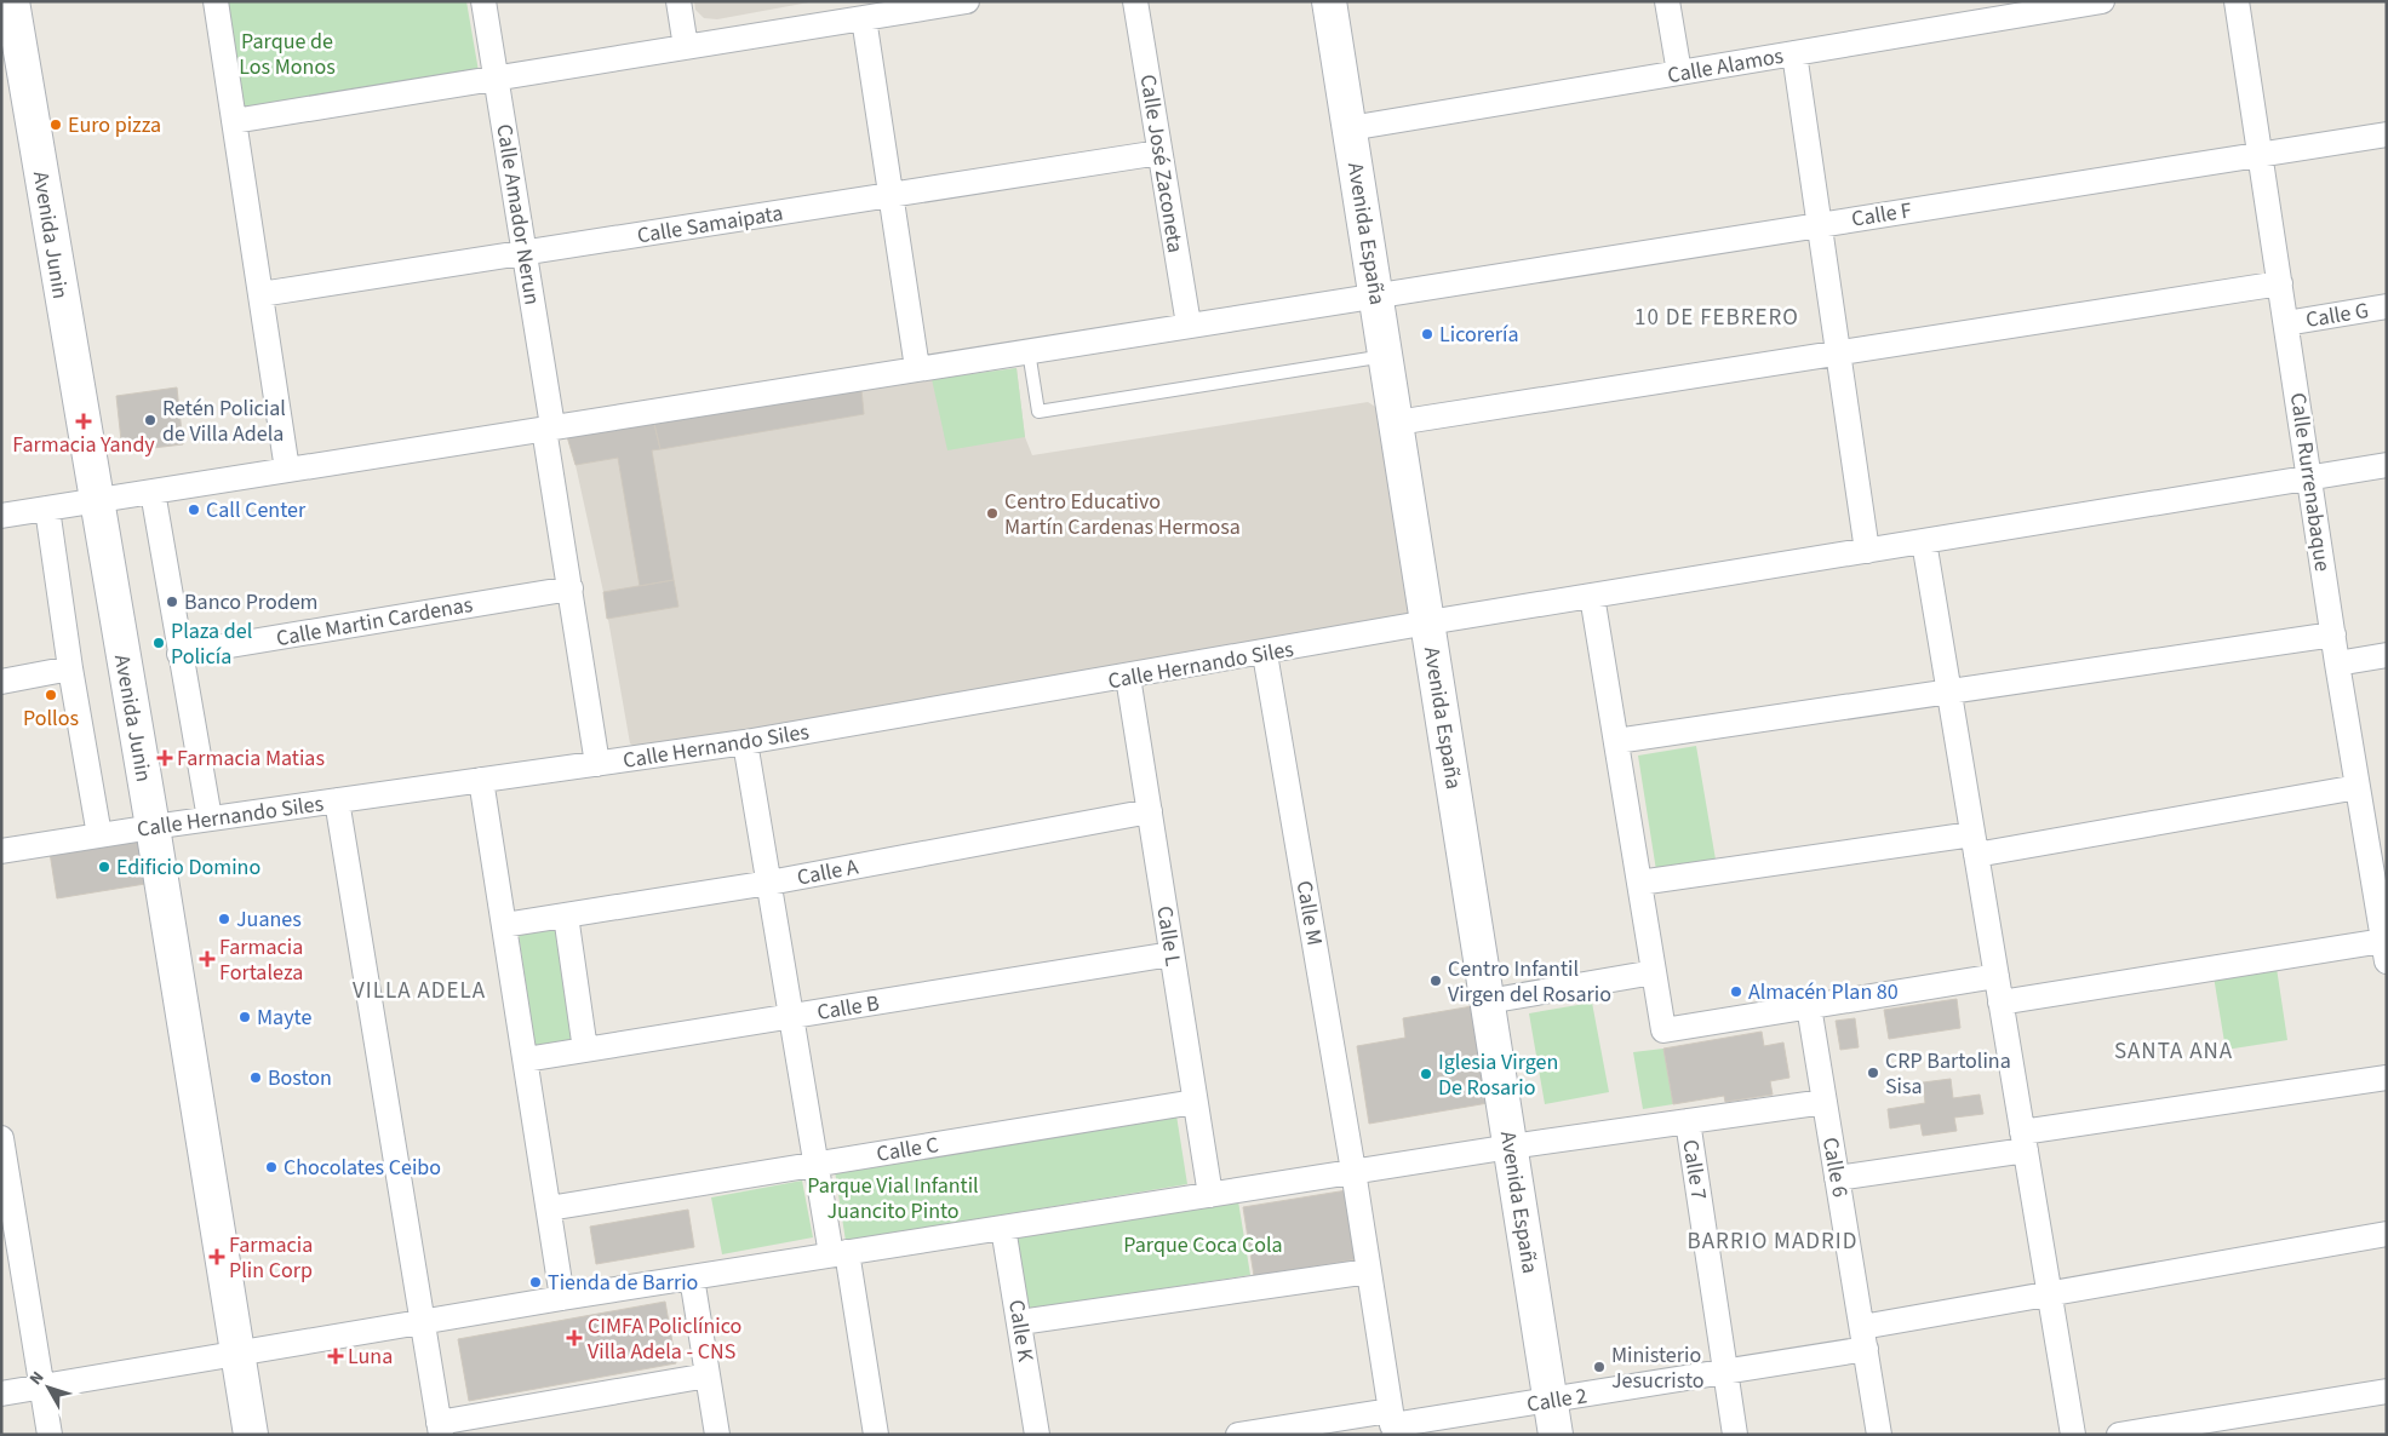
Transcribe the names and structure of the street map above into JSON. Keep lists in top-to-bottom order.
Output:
{
  "streets": {
    "street": [
      "Calle Alamos",
      "Calle José Zaconeta",
      "Calle Amador Nerun",
      "Calle F",
      "Calle Samaipata",
      "Avenida España",
      "Avenida Junin",
      "Calle G",
      "Calle Rurrenabaque",
      "Calle Martin Cardenas",
      "Calle Hernando Siles",
      "Calle A",
      "Calle M",
      "Calle L",
      "Calle B",
      "Calle C",
      "Calle 6",
      "Calle 7",
      "Calle K",
      "Calle 2"
    ]
  },
  "crossings": [
    ["Calle Alamos", "Avenida España"],
    ["Calle José Zaconeta", "Calle F"],
    ["Calle José Zaconeta", "Calle Samaipata"],
    ["Calle Amador Nerun", "Calle F"],
    ["Calle Amador Nerun", "Calle Samaipata"],
    ["Calle Amador Nerun", "Calle Martin Cardenas"],
    ["Calle Amador Nerun", "Calle Hernando Siles"],
    ["Calle F", "Avenida España"],
    ["Calle F", "Avenida Junin"],
    ["Calle F", "Calle Rurrenabaque"],
    ["Avenida España", "Calle Hernando Siles"],
    ["Avenida España", "Calle 2"],
    ["Avenida Junin", "Calle Hernando Siles"],
    ["Calle G", "Calle Rurrenabaque"],
    ["Calle Rurrenabaque", "Calle Hernando Siles"],
    ["Calle Hernando Siles", "Calle M"],
    ["Calle Hernando Siles", "Calle L"],
    ["Calle A", "Calle L"],
    ["Calle M", "Calle 2"],
    ["Calle L", "Calle B"],
    ["Calle L", "Calle C"],
    ["Calle 6", "Calle 2"],
    ["Calle 7", "Calle 2"]
  ],
  "districts": [
    "10 DE FEBRERO",
    "VILLA ADELA",
    "SANTA ANA",
    "BARRIO MADRID"
  ],
  "parks": ["Parque de Los Monos", "Parque Vial Infantil Juancito Pinto", "Parque Coca Cola"],
  "places": {
    "other": [
      "Euro pizza",
      "Licorería",
      "Retén Policial de Villa Adela",
      "Call Center",
      "Centro Educativo Martín Cardenas Hermosa",
      "Banco Prodem",
      "Plaza del Policía",
      "Pollos",
      "Edificio Domino",
      "Juanes",
      "Centro Infantil Virgen del Rosario",
      "Almacén Plan 80",
      "Mayte",
      "CRP Bartolina Sisa",
      "Iglesia Virgen De Rosario",
      "Boston",
      "Chocolates Ceibo",
      "Tienda de Barrio",
      "Ministerio Jesucristo"
    ],
    "health": [
      "Farmacia Yandy",
      "Farmacia Matias",
      "Farmacia Fortaleza",
      "Farmacia Plin Corp",
      "CIMFA Policlínico Villa Adela - CNS",
      "Luna"
    ]
  },
  "north": "top left"
}
